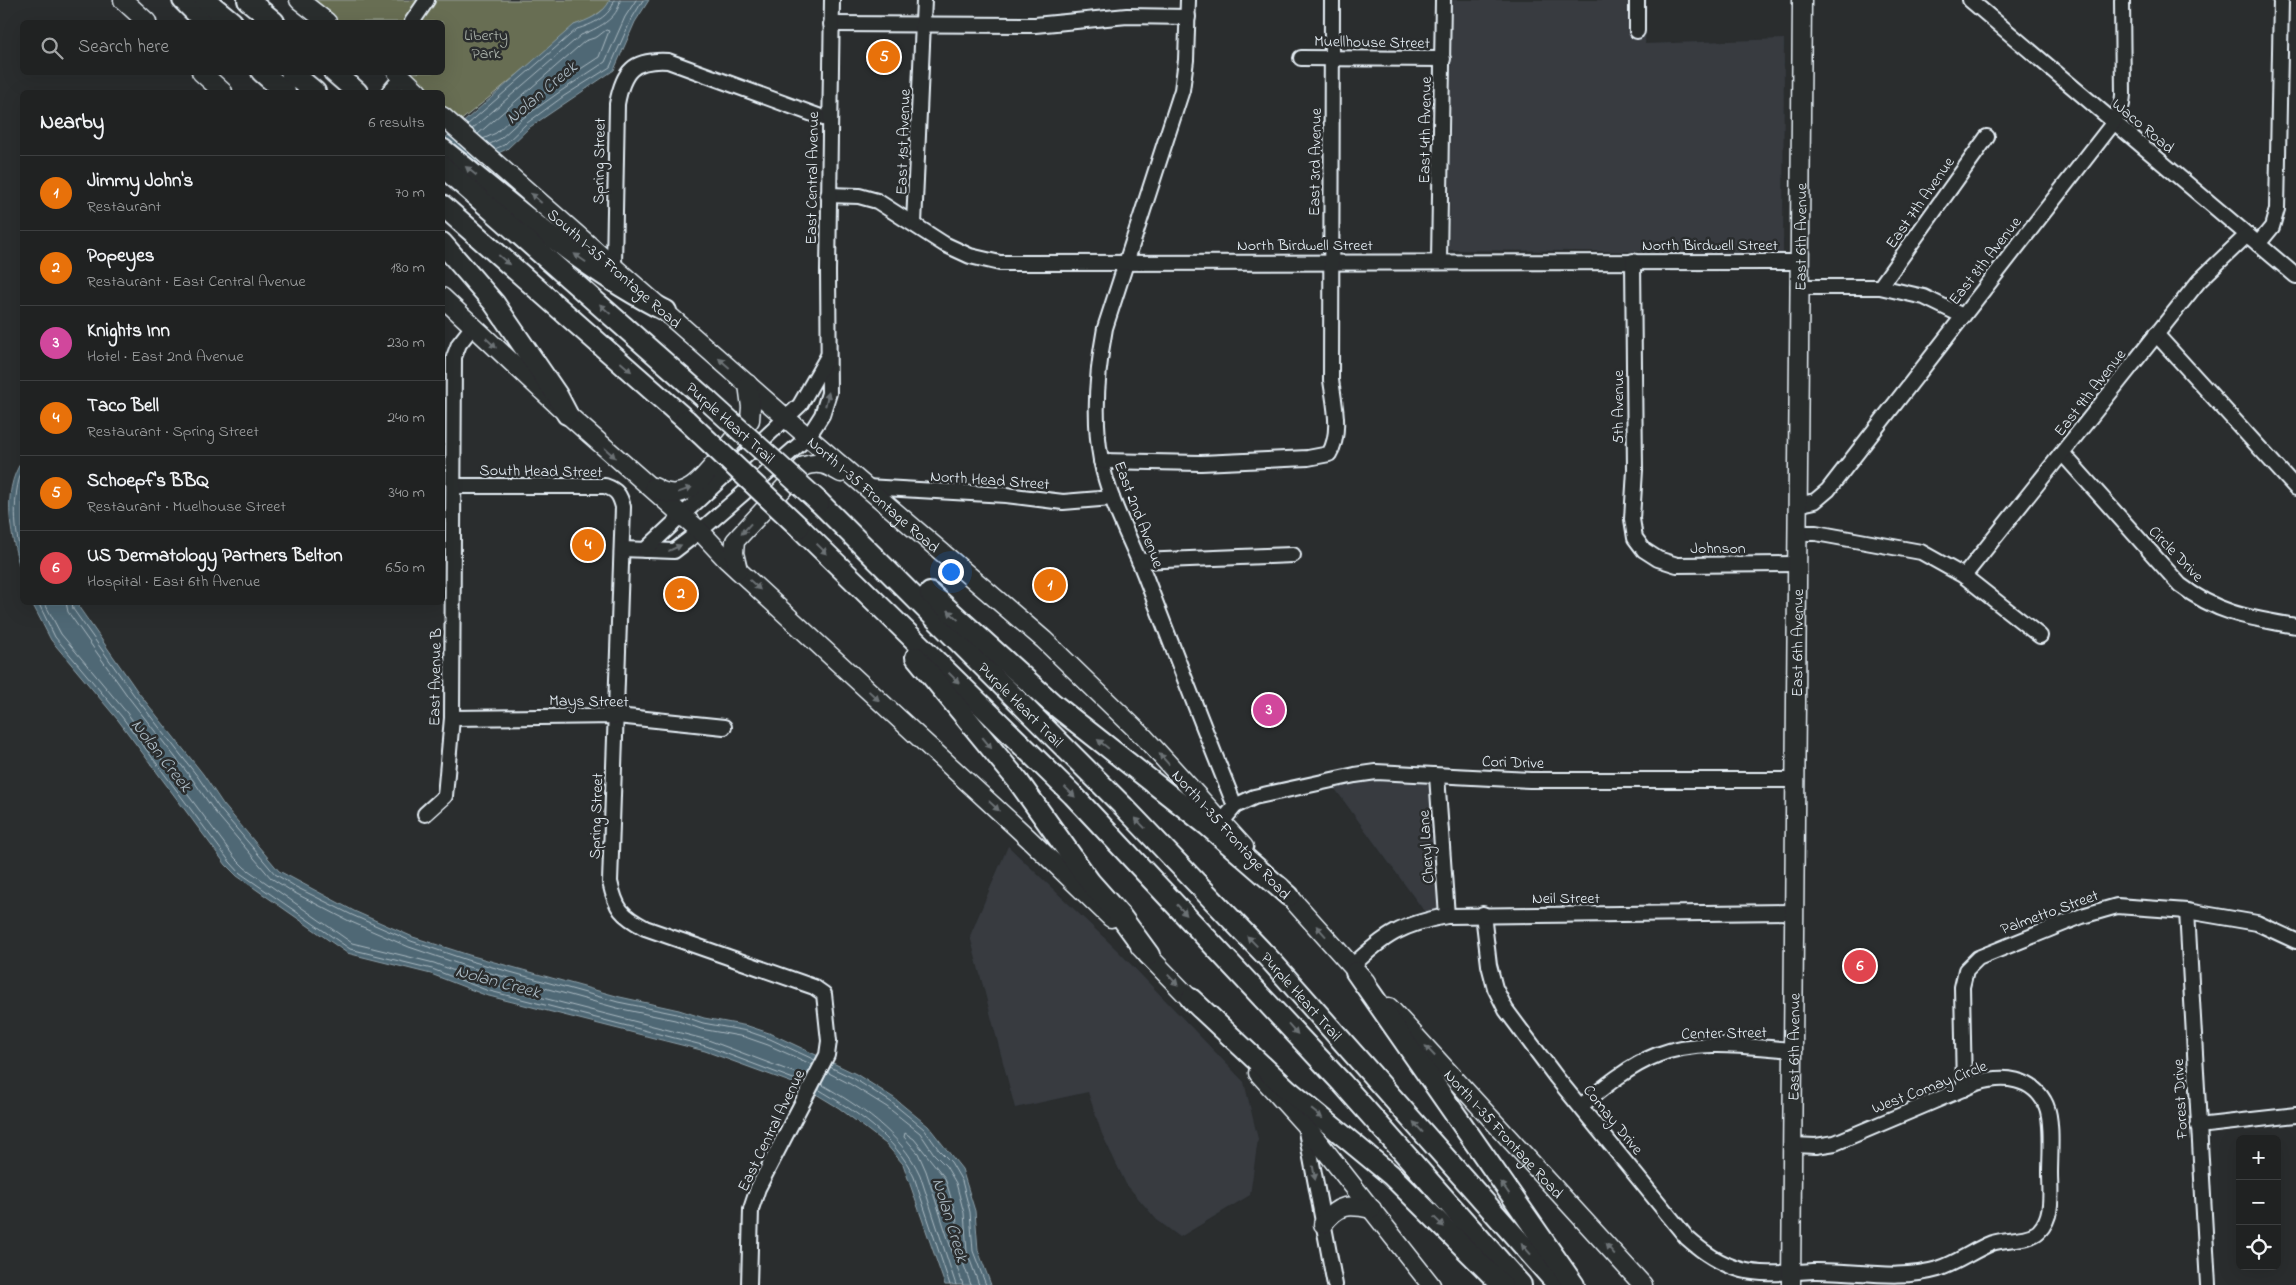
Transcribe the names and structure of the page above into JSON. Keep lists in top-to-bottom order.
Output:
{
  "streets": {
    "highway": ["Purple Heart Trail"],
    "main road": ["East 6th Avenue", "South I-35 Frontage Road", "North I-35 Frontage Road"],
    "street": [
      "Muellhouse Street",
      "Waco Road",
      "East 4th Avenue",
      "East 1st Avenue",
      "Spring Street",
      "East 3rd Avenue",
      "East Central Avenue",
      "East 7th Avenue",
      "North Birdwell Street",
      "East 8th Avenue",
      "East 9th Avenue",
      "5th Avenue",
      "South Head Street",
      "North Head Street",
      "East 2nd Avenue",
      "Johnson",
      "Circle Drive",
      "East Avenue B",
      "Mays Street",
      "Cori Drive",
      "Cheryl Lane",
      "Neil Street",
      "Palmetto Street",
      "Center Street",
      "West Comay Circle",
      "Forest Drive",
      "Comay Drive"
    ]
  },
  "crossings": [
    ["Muellhouse Street", "East 4th Avenue"],
    ["Muellhouse Street", "East 3rd Avenue"],
    ["Waco Road", "East 8th Avenue"],
    ["Waco Road", "East 9th Avenue"],
    ["East 4th Avenue", "North Birdwell Street"],
    ["East 1st Avenue", "North Birdwell Street"],
    ["Spring Street", "East Central Avenue"],
    ["Spring Street", "South I-35 Frontage Road"],
    ["Spring Street", "South Head Street"],
    ["Spring Street", "Mays Street"],
    ["East 3rd Avenue", "North Birdwell Street"],
    ["East 3rd Avenue", "East 2nd Avenue"],
    ["East Central Avenue", "North Birdwell Street"],
    ["East Central Avenue", "South I-35 Frontage Road"],
    ["East Central Avenue", "North I-35 Frontage Road"],
    ["East 6th Avenue", "North Birdwell Street"],
    ["East 6th Avenue", "East 8th Avenue"],
    ["East 6th Avenue", "Johnson"],
    ["East 6th Avenue", "Cori Drive"],
    ["East 6th Avenue", "Neil Street"],
    ["East 6th Avenue", "Center Street"],
    ["East 6th Avenue", "West Comay Circle"],
    ["East 6th Avenue", "Comay Drive"],
    ["North Birdwell Street", "5th Avenue"],
    ["North Birdwell Street", "East 2nd Avenue"],
    ["South I-35 Frontage Road", "North I-35 Frontage Road"],
    ["East 9th Avenue", "Circle Drive"],
    ["5th Avenue", "Johnson"],
    ["South Head Street", "East Avenue B"],
    ["North Head Street", "North I-35 Frontage Road"],
    ["North Head Street", "East 2nd Avenue"],
    ["North I-35 Frontage Road", "Neil Street"],
    ["East 2nd Avenue", "Cori Drive"],
    ["East Avenue B", "Mays Street"],
    ["Cori Drive", "Cheryl Lane"],
    ["Cheryl Lane", "Neil Street"],
    ["Neil Street", "Comay Drive"],
    ["Palmetto Street", "West Comay Circle"],
    ["Palmetto Street", "Forest Drive"],
    ["Center Street", "Comay Drive"],
    ["West Comay Circle", "Comay Drive"]
  ],
  "water": ["Nolan Creek"],
  "parks": ["Liberty Park"],
  "page": {
    "search": "Search here",
    "pins": [
      "5",
      "4",
      "1",
      "2",
      "3",
      "6"
    ],
    "heading": ["Nearby", "6 results"],
    "list": [
      {
        "mark": "1",
        "name": "Jimmy John's",
        "note": "Restaurant",
        "value": "70 m"
      },
      {
        "mark": "2",
        "name": "Popeyes",
        "note": "Restaurant · East Central Avenue",
        "value": "180 m"
      },
      {
        "mark": "3",
        "name": "Knights Inn",
        "note": "Hotel · East 2nd Avenue",
        "value": "230 m"
      },
      {
        "mark": "4",
        "name": "Taco Bell",
        "note": "Restaurant · Spring Street",
        "value": "240 m"
      },
      {
        "mark": "5",
        "name": "Schoepf's BBQ",
        "note": "Restaurant · Muelhouse Street",
        "value": "340 m"
      },
      {
        "mark": "6",
        "name": "US Dermatology Partners Belton",
        "note": "Hospital · East 6th Avenue",
        "value": "650 m"
      }
    ],
    "map_buttons": ["+", "−"]
  }
}
